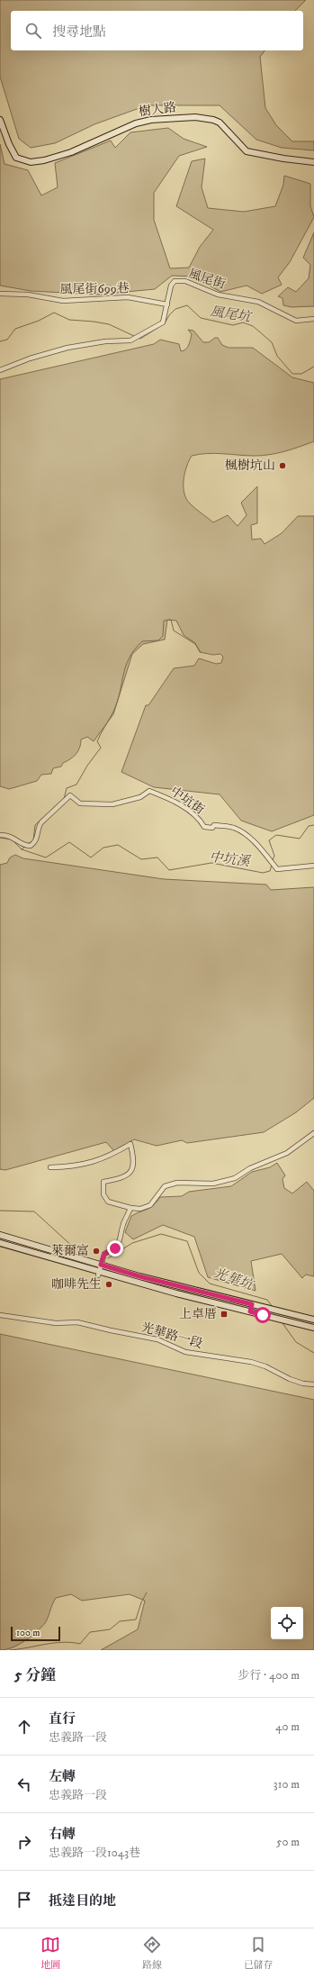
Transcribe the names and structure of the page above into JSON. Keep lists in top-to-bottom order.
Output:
{
  "streets": {
    "main road": ["樹人路"],
    "street": [
      "風尾街",
      "風尾街699巷",
      "中坑街",
      "光華路一段"
    ]
  },
  "crossings": [
    ["風尾街", "風尾街699巷"]
  ],
  "water": ["風尾坑", "中坑溪", "光華坑"],
  "places": {
    "other": ["楓樹坑山", "萊爾富", "咖啡先生"],
    "transit": ["上卓厝"]
  },
  "scale_bar": "100 m",
  "page": {
    "search": "搜尋地點",
    "scale": "100 m",
    "heading": ["5 分鐘", "步行 · 400 m"],
    "list": [
      ["直行", "忠義路一段", "40 m"],
      ["左轉", "忠義路一段", "310 m"],
      ["右轉", "忠義路一段1043巷", "50 m"],
      "抵達目的地"
    ],
    "nav": ["地圖", "路線", "已儲存"]
  }
}
